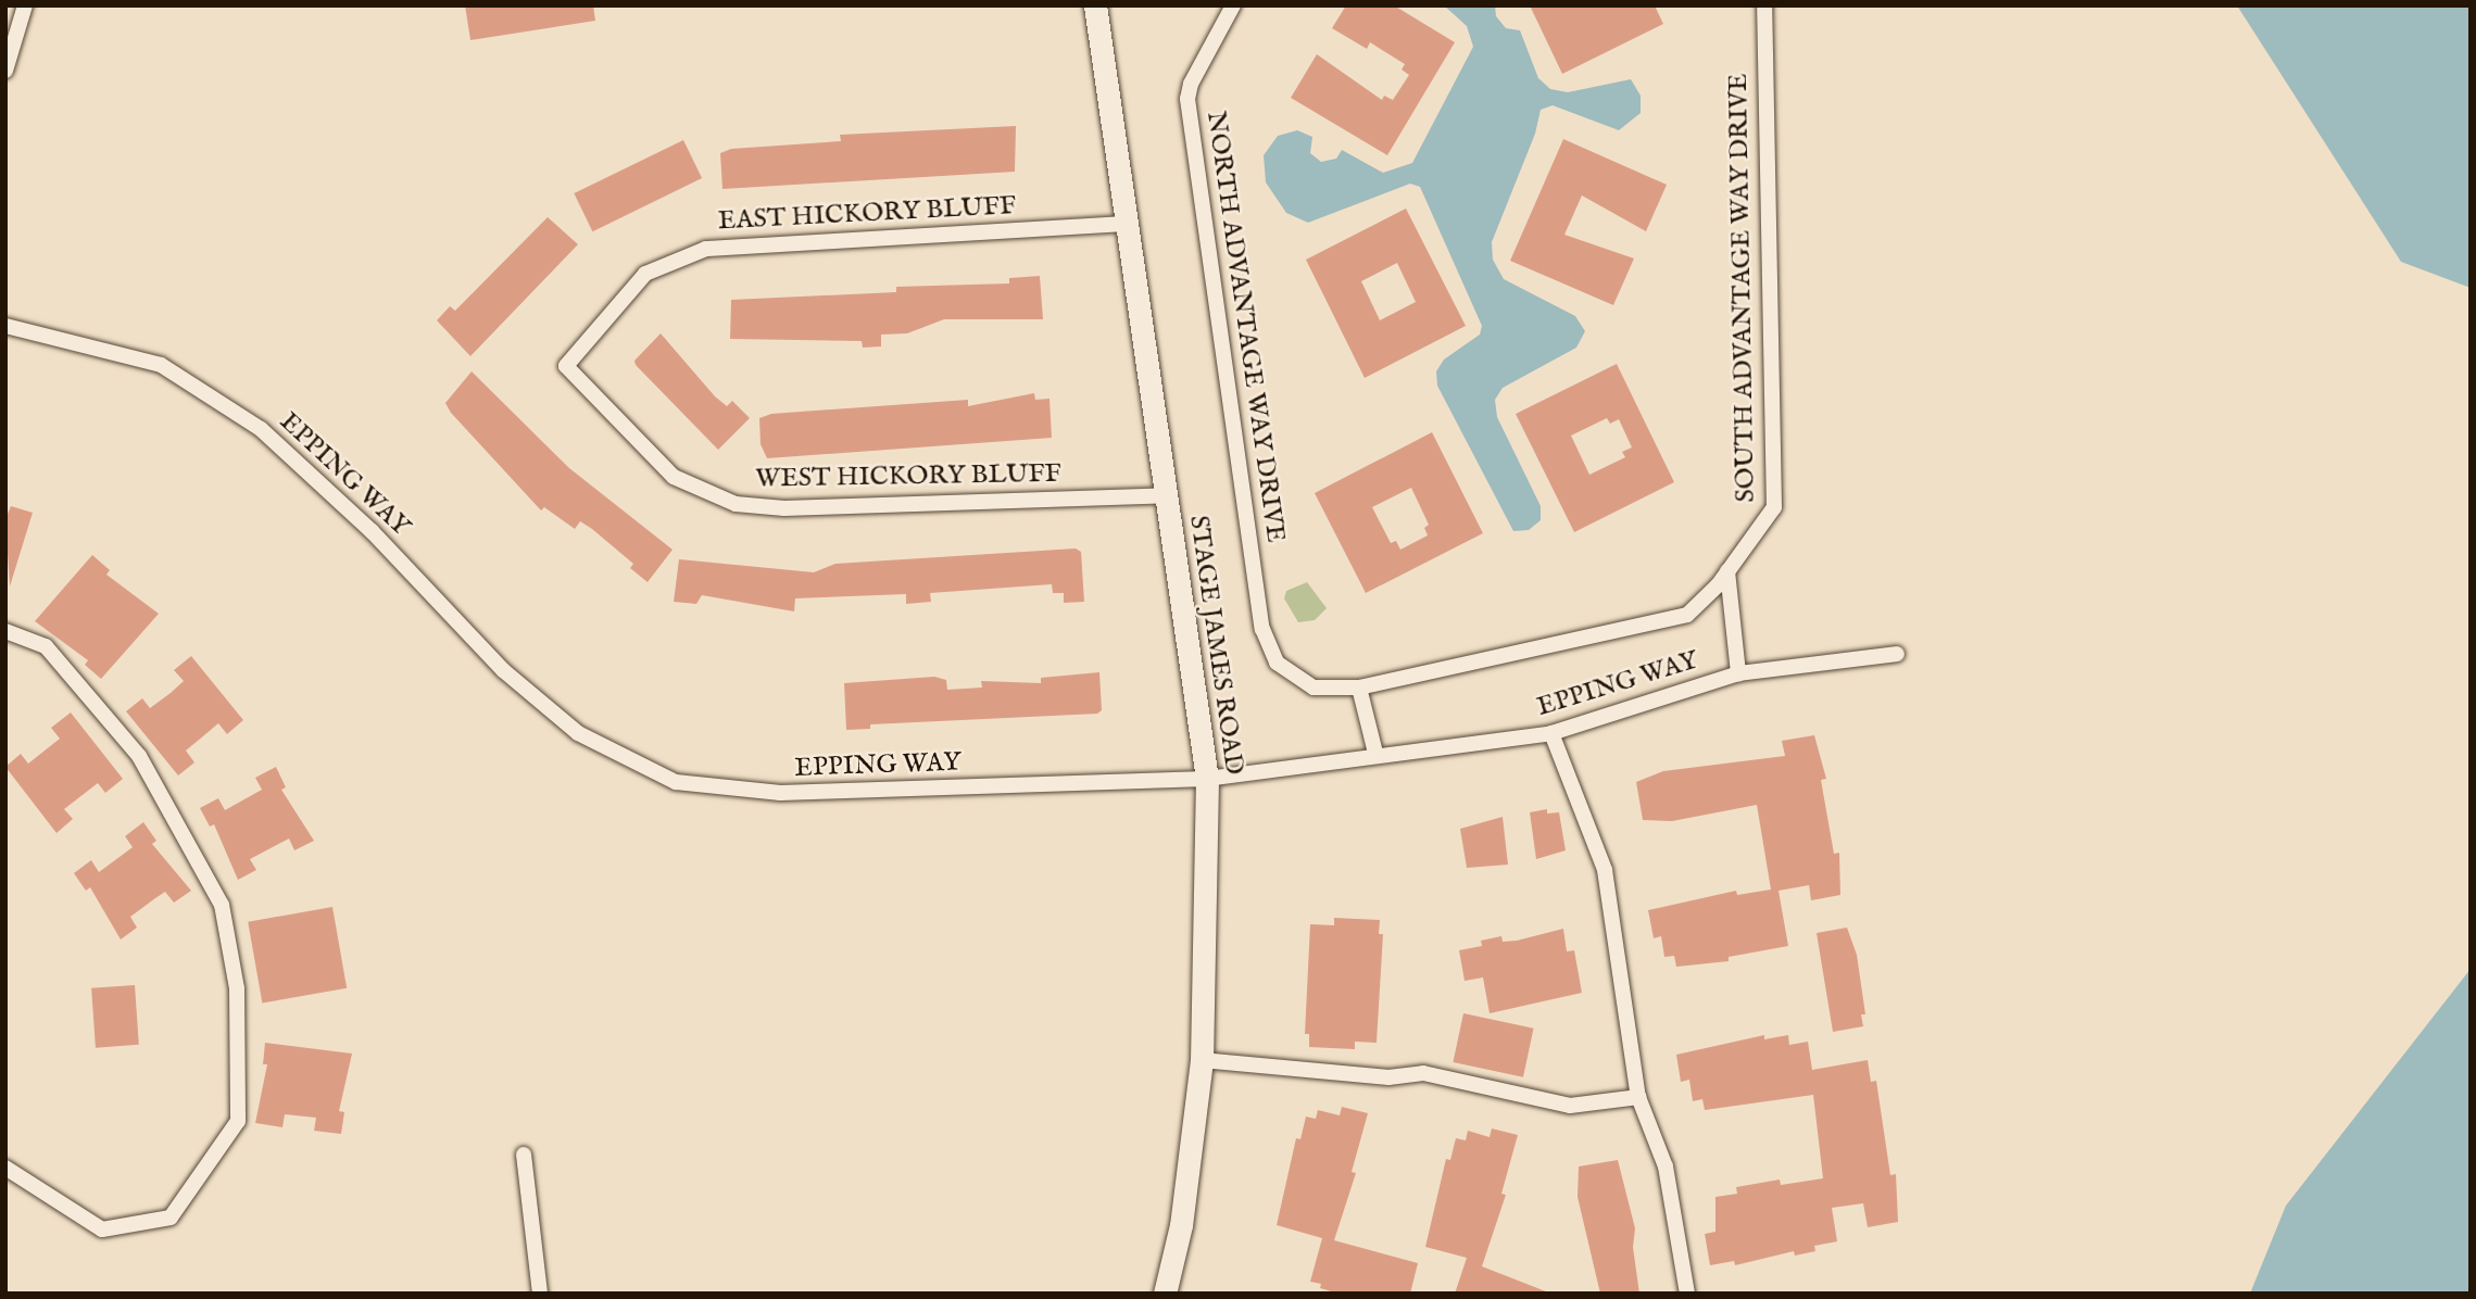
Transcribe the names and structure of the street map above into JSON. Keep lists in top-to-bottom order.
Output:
{
  "streets": {
    "main road": ["STAGE JAMES ROAD"],
    "street": [
      "EAST HICKORY BLUFF",
      "SOUTH ADVANTAGE WAY DRIVE",
      "NORTH ADVANTAGE WAY DRIVE",
      "EPPING WAY",
      "WEST HICKORY BLUFF"
    ]
  },
  "crossings": [
    ["EAST HICKORY BLUFF", "WEST HICKORY BLUFF"],
    ["EAST HICKORY BLUFF", "STAGE JAMES ROAD"],
    ["SOUTH ADVANTAGE WAY DRIVE", "NORTH ADVANTAGE WAY DRIVE"],
    ["EPPING WAY", "STAGE JAMES ROAD"],
    ["WEST HICKORY BLUFF", "STAGE JAMES ROAD"]
  ]
}
